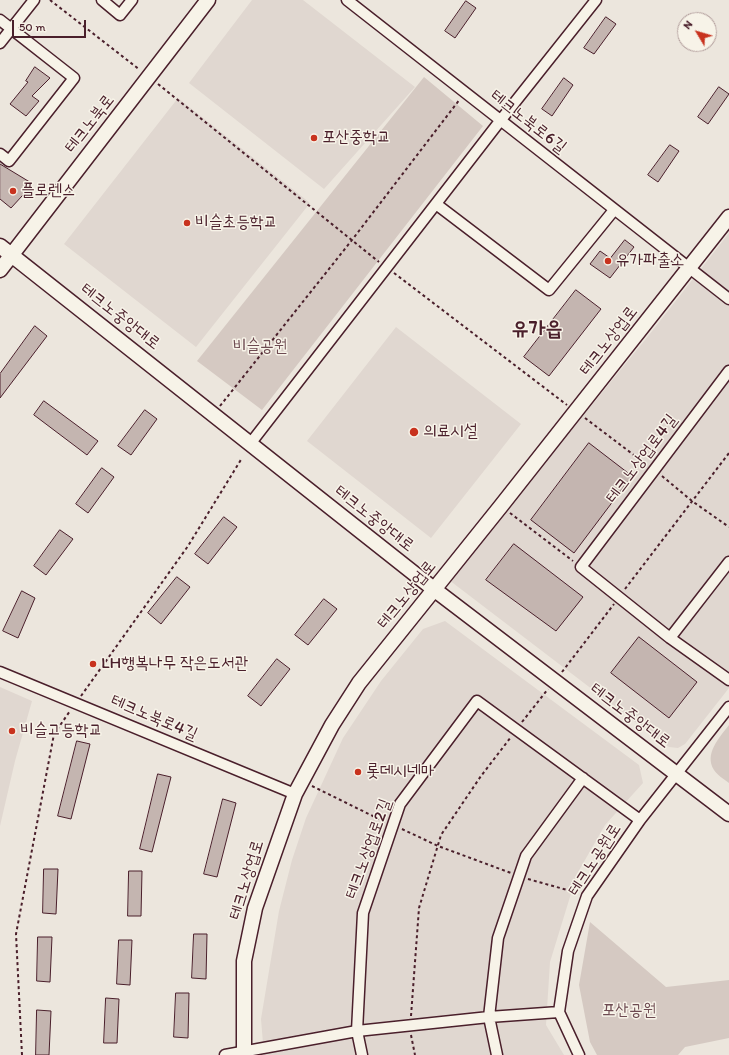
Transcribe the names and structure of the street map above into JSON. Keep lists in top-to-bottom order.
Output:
{
  "streets": {
    "street": [
      "테크노북로6길",
      "테크노북로",
      "테크노중앙대로",
      "테크노상업로",
      "테크노상업로4길",
      "테크노북로4길",
      "테크노상업로2길",
      "테크노공원로"
    ]
  },
  "crossings": [
    ["테크노북로6길", "테크노상업로"],
    ["테크노북로", "테크노중앙대로"],
    ["테크노중앙대로", "테크노상업로"],
    ["테크노중앙대로", "테크노공원로"],
    ["테크노상업로", "테크노북로4길"]
  ],
  "districts": ["유가읍"],
  "parks": ["비슬공원", "포산공원"],
  "places": [
    "포산중학교",
    "플로렌스",
    "비슬초등학교",
    "유가파출소",
    "의료시설",
    "LH행복나무 작은도서관",
    "비슬고등학교",
    "롯데시네마"
  ],
  "scale_bar": "50 m",
  "north": "top left"
}
